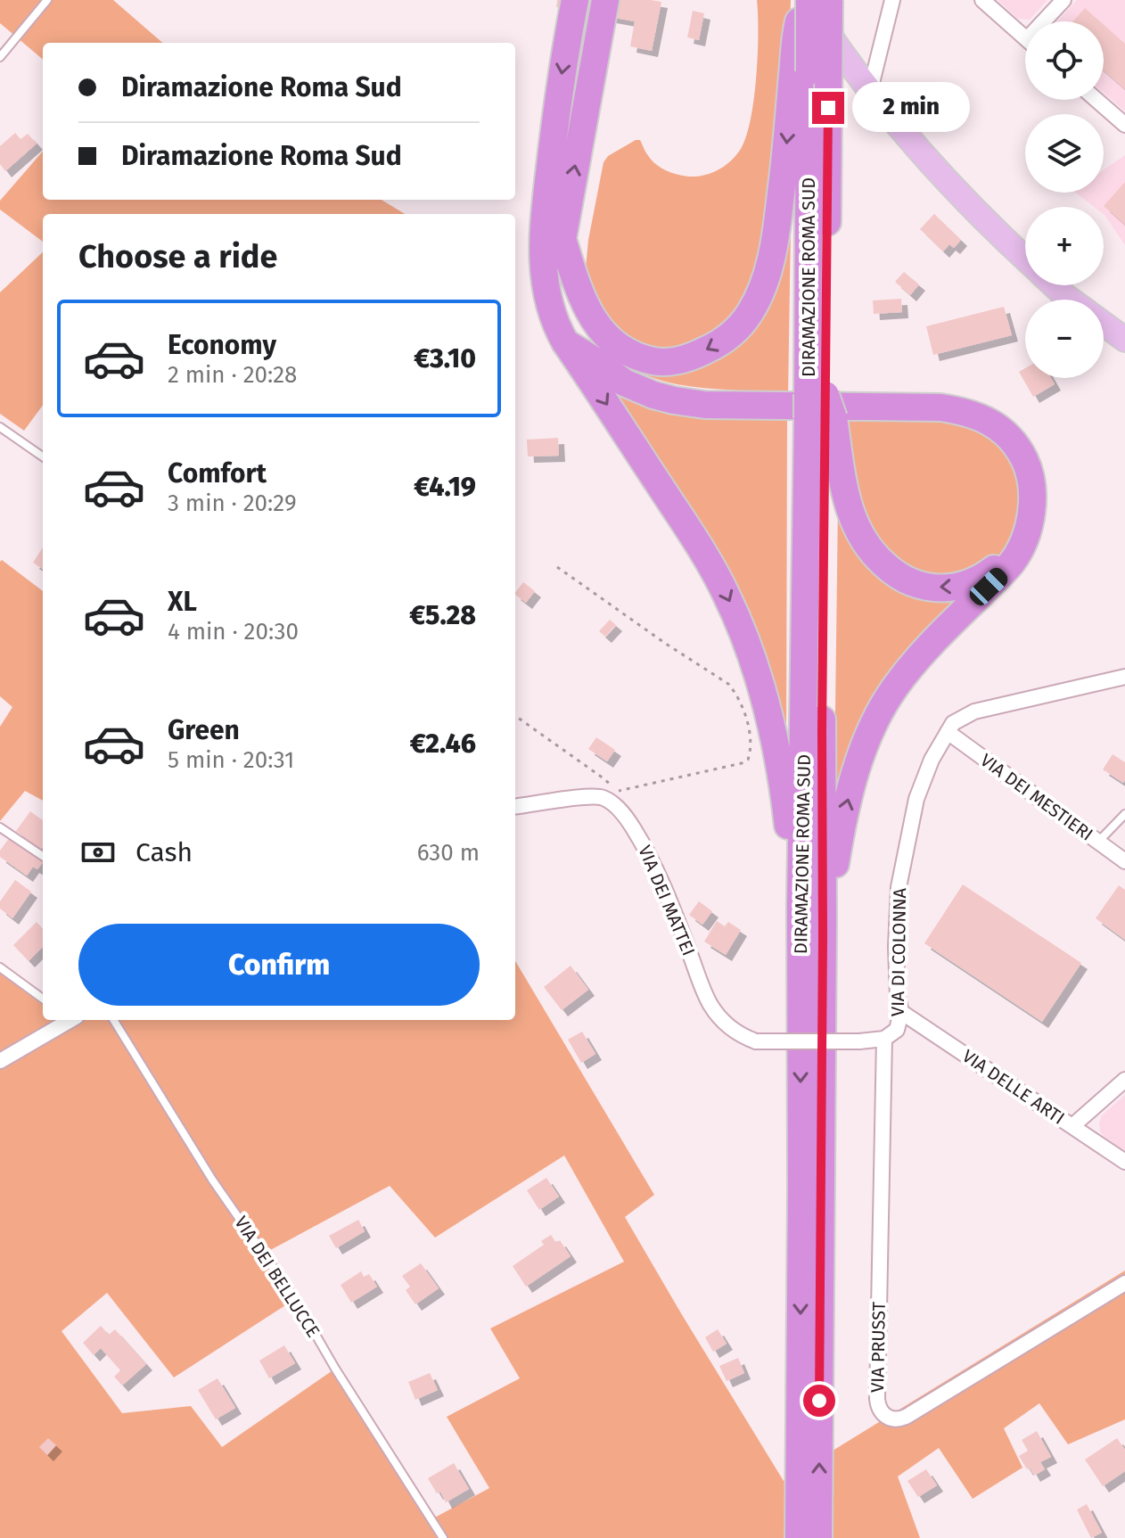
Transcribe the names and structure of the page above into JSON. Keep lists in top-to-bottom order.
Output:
{
  "streets": {
    "highway": ["DIRAMAZIONE ROMA SUD"],
    "street": [
      "VIA DEI MESTIERI",
      "VIA DEI MATTEI",
      "VIA DI COLONNA",
      "VIA DELLE ARTI",
      "VIA PRUSST"
    ],
    "lane": ["VIA DEI BELLUCCE"]
  },
  "crossings": [
    ["VIA DEI MESTIERI", "VIA DI COLONNA"],
    ["VIA DEI MATTEI", "VIA DI COLONNA"],
    ["VIA DI COLONNA", "VIA DELLE ARTI"],
    ["VIA DI COLONNA", "VIA PRUSST"]
  ],
  "page": {
    "map_buttons": ["+", "−"],
    "banner": ["Diramazione Roma Sud", "Diramazione Roma Sud"],
    "bubble": "2 min",
    "heading": "Choose a ride",
    "list": [
      {
        "name": "Economy",
        "note": "2 min · 20:28",
        "value": "€3.10"
      },
      {
        "name": "Comfort",
        "note": "3 min · 20:29",
        "value": "€4.19"
      },
      {
        "name": "XL",
        "note": "4 min · 20:30",
        "value": "€5.28"
      },
      {
        "name": "Green",
        "note": "5 min · 20:31",
        "value": "€2.46"
      }
    ],
    "pay": ["Cash", "630 m"],
    "buttons": "Confirm"
  }
}
